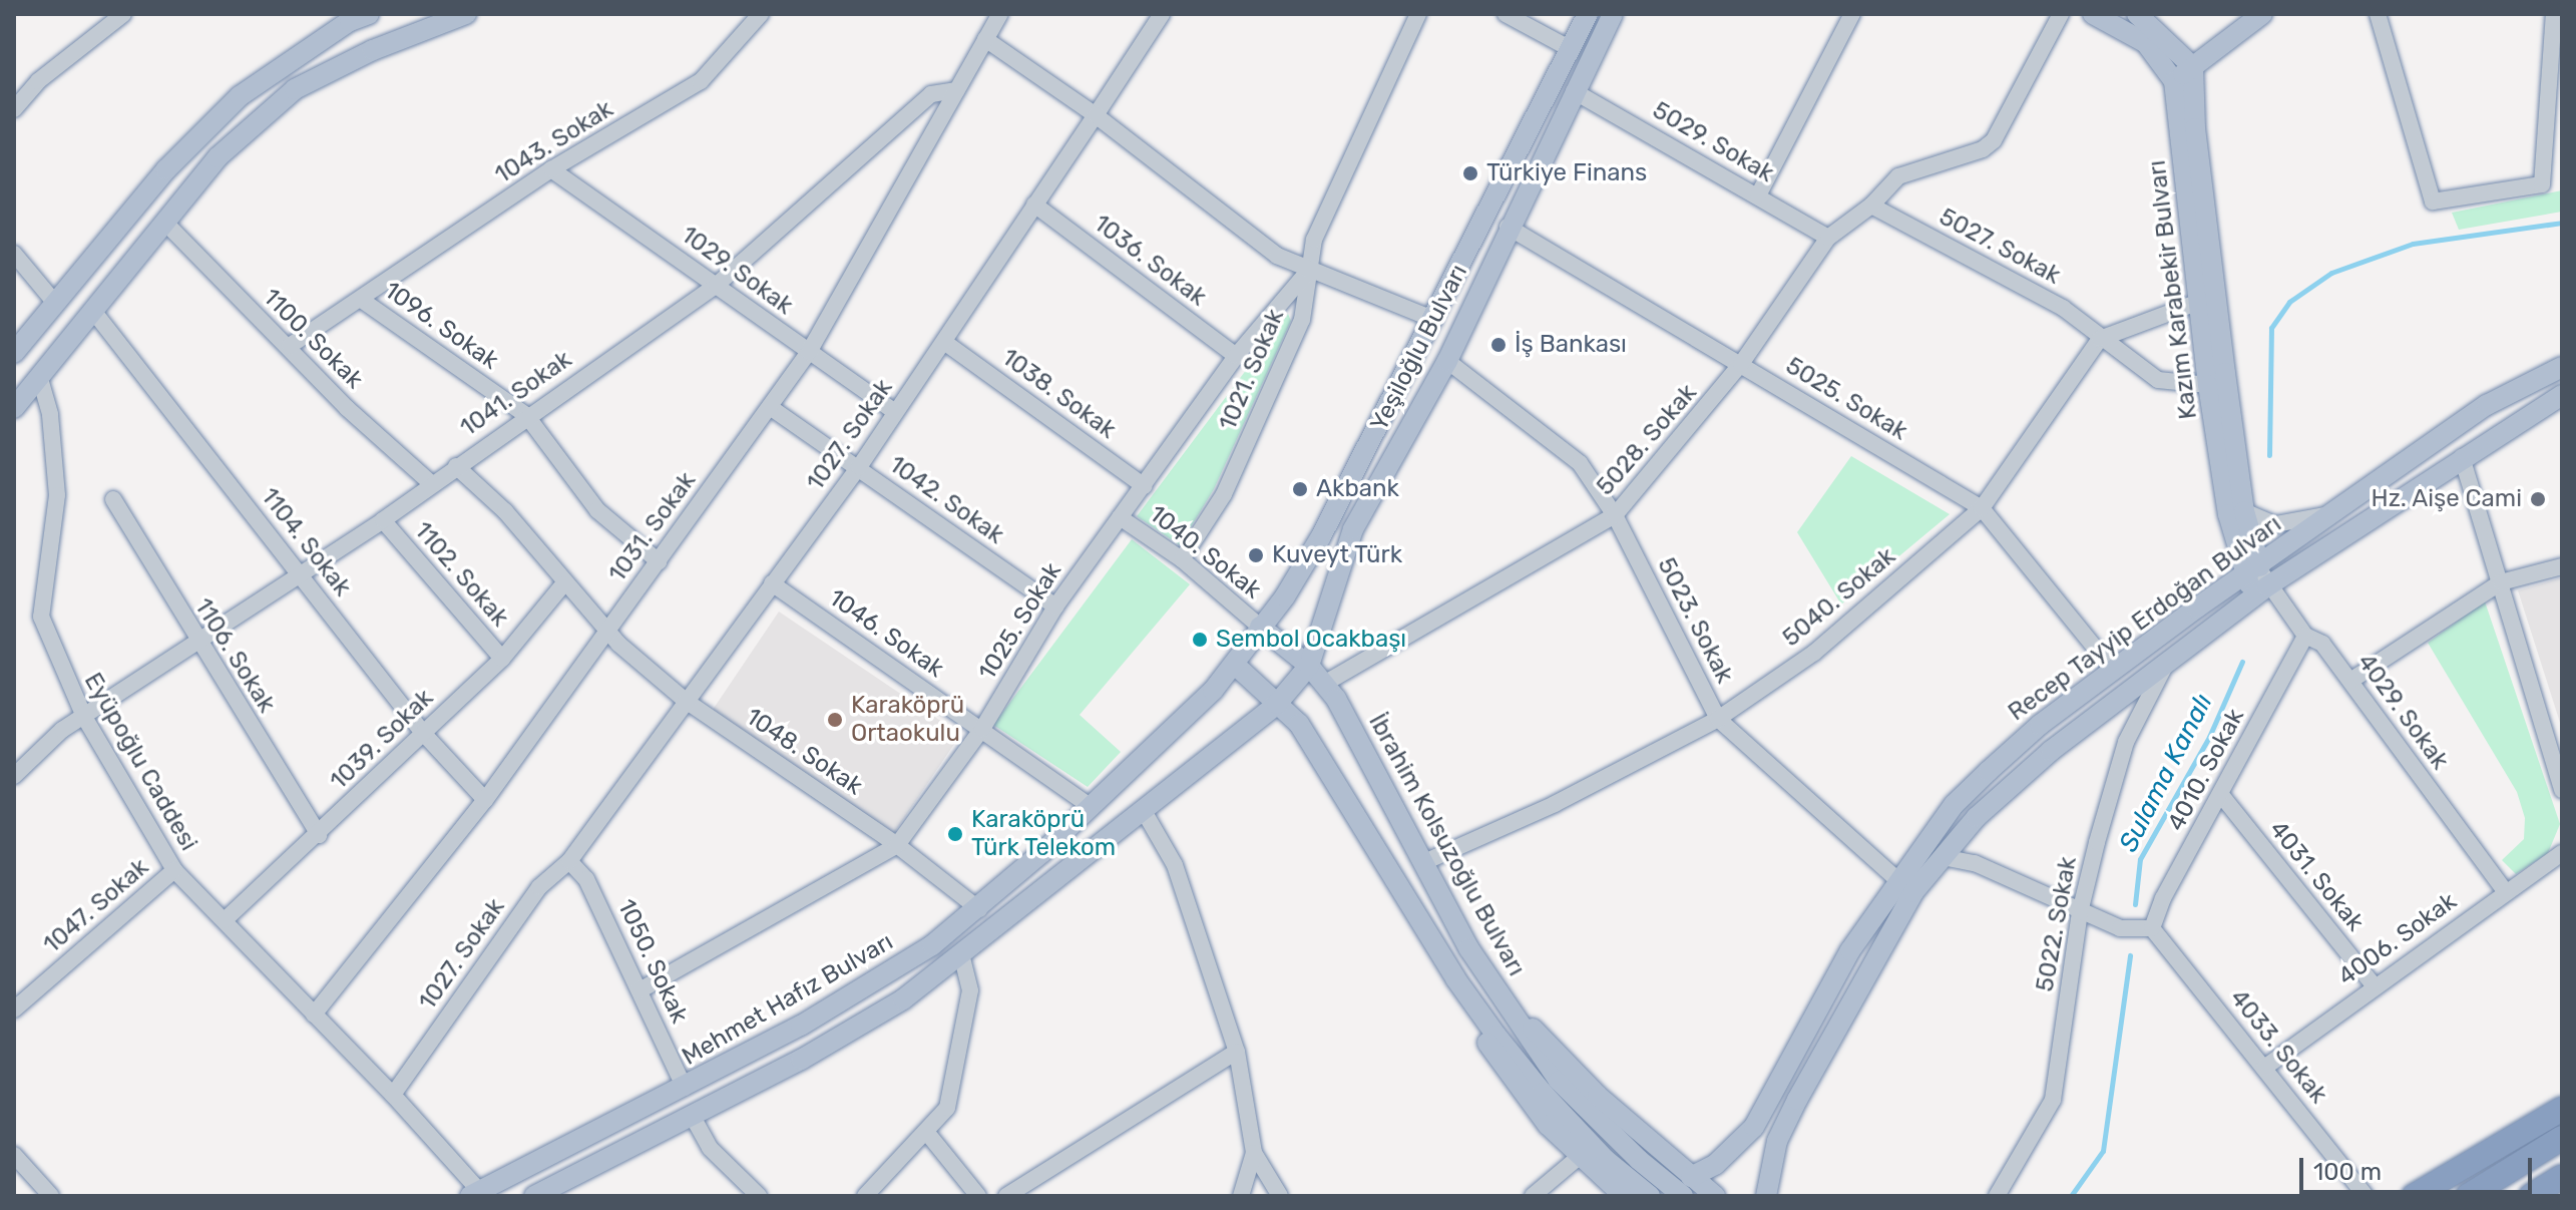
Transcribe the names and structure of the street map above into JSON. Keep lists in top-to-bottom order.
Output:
{
  "streets": {
    "main road": [
      "Kazım Karabekir Bulvarı",
      "Yeşiloğlu Bulvarı",
      "Recep Tayyip Erdoğan Bulvarı",
      "İbrahim Kolsuzoğlu Bulvarı",
      "Mehmet Hafız Bulvarı"
    ],
    "street": [
      "1043. Sokak",
      "5029. Sokak",
      "5027. Sokak",
      "1036. Sokak",
      "1029. Sokak",
      "1096. Sokak",
      "1100. Sokak",
      "1021. Sokak",
      "1041. Sokak",
      "1038. Sokak",
      "5025. Sokak",
      "1027. Sokak",
      "5028. Sokak",
      "1042. Sokak",
      "1031. Sokak",
      "1104. Sokak",
      "1040. Sokak",
      "1102. Sokak",
      "5040. Sokak",
      "5023. Sokak",
      "1025. Sokak",
      "1046. Sokak",
      "1106. Sokak",
      "4029. Sokak",
      "1039. Sokak",
      "1048. Sokak",
      "Eyüpoğlu Caddesi",
      "4010. Sokak",
      "4031. Sokak",
      "1047. Sokak",
      "5022. Sokak",
      "4006. Sokak",
      "1050. Sokak",
      "4033. Sokak"
    ]
  },
  "crossings": [
    ["1043. Sokak", "1029. Sokak"],
    ["1043. Sokak", "1096. Sokak"],
    ["1043. Sokak", "1100. Sokak"],
    ["5029. Sokak", "Yeşiloğlu Bulvarı"],
    ["5029. Sokak", "5028. Sokak"],
    ["5027. Sokak", "Kazım Karabekir Bulvarı"],
    ["5027. Sokak", "5028. Sokak"],
    ["5027. Sokak", "5040. Sokak"],
    ["1036. Sokak", "1027. Sokak"],
    ["1036. Sokak", "1025. Sokak"],
    ["1029. Sokak", "1041. Sokak"],
    ["1029. Sokak", "1027. Sokak"],
    ["1029. Sokak", "1031. Sokak"],
    ["Kazım Karabekir Bulvarı", "Recep Tayyip Erdoğan Bulvarı"],
    ["Kazım Karabekir Bulvarı", "4029. Sokak"],
    ["1096. Sokak", "1041. Sokak"],
    ["1096. Sokak", "1031. Sokak"],
    ["1100. Sokak", "1041. Sokak"],
    ["Yeşiloğlu Bulvarı", "5025. Sokak"],
    ["Yeşiloğlu Bulvarı", "1040. Sokak"],
    ["Yeşiloğlu Bulvarı", "5023. Sokak"],
    ["Yeşiloğlu Bulvarı", "İbrahim Kolsuzoğlu Bulvarı"],
    ["Yeşiloğlu Bulvarı", "Mehmet Hafız Bulvarı"],
    ["1021. Sokak", "1040. Sokak"],
    ["1021. Sokak", "1025. Sokak"],
    ["1041. Sokak", "1031. Sokak"],
    ["1041. Sokak", "1104. Sokak"],
    ["1041. Sokak", "1102. Sokak"],
    ["1041. Sokak", "1106. Sokak"],
    ["1041. Sokak", "1048. Sokak"],
    ["1041. Sokak", "Eyüpoğlu Caddesi"],
    ["1038. Sokak", "1027. Sokak"],
    ["1038. Sokak", "1025. Sokak"],
    ["5025. Sokak", "5028. Sokak"],
    ["5025. Sokak", "5040. Sokak"],
    ["5025. Sokak", "Recep Tayyip Erdoğan Bulvarı"],
    ["1027. Sokak", "1042. Sokak"],
    ["1027. Sokak", "1046. Sokak"],
    ["1027. Sokak", "1048. Sokak"],
    ["1027. Sokak", "Eyüpoğlu Caddesi"],
    ["1027. Sokak", "1050. Sokak"],
    ["5028. Sokak", "5023. Sokak"],
    ["5028. Sokak", "İbrahim Kolsuzoğlu Bulvarı"],
    ["1042. Sokak", "1031. Sokak"],
    ["1042. Sokak", "1025. Sokak"],
    ["1031. Sokak", "1104. Sokak"],
    ["1031. Sokak", "1048. Sokak"],
    ["1031. Sokak", "Eyüpoğlu Caddesi"],
    ["1104. Sokak", "1039. Sokak"],
    ["1040. Sokak", "1025. Sokak"],
    ["1040. Sokak", "İbrahim Kolsuzoğlu Bulvarı"],
    ["1102. Sokak", "1039. Sokak"],
    ["5040. Sokak", "5023. Sokak"],
    ["5040. Sokak", "İbrahim Kolsuzoğlu Bulvarı"],
    ["Recep Tayyip Erdoğan Bulvarı", "5023. Sokak"],
    ["Recep Tayyip Erdoğan Bulvarı", "4029. Sokak"],
    ["Recep Tayyip Erdoğan Bulvarı", "İbrahim Kolsuzoğlu Bulvarı"],
    ["Recep Tayyip Erdoğan Bulvarı", "5022. Sokak"],
    ["1025. Sokak", "1046. Sokak"],
    ["1025. Sokak", "1048. Sokak"],
    ["1025. Sokak", "1050. Sokak"],
    ["1046. Sokak", "Mehmet Hafız Bulvarı"],
    ["1106. Sokak", "1039. Sokak"],
    ["4029. Sokak", "4010. Sokak"],
    ["4029. Sokak", "4006. Sokak"],
    ["1039. Sokak", "1048. Sokak"],
    ["1039. Sokak", "Eyüpoğlu Caddesi"],
    ["1048. Sokak", "Mehmet Hafız Bulvarı"],
    ["Eyüpoğlu Caddesi", "1047. Sokak"],
    ["Eyüpoğlu Caddesi", "Mehmet Hafız Bulvarı"],
    ["4010. Sokak", "4031. Sokak"],
    ["4010. Sokak", "4033. Sokak"],
    ["4031. Sokak", "4006. Sokak"],
    ["4006. Sokak", "4033. Sokak"],
    ["1050. Sokak", "Mehmet Hafız Bulvarı"]
  ],
  "water": ["Sulama Kanalı"],
  "places": [
    "Türkiye Finans",
    "İş Bankası",
    "Akbank",
    "Hz. Aişe Cami",
    "Kuveyt Türk",
    "Sembol Ocakbaşı",
    "Karaköprü Ortaokulu",
    "Karaköprü Türk Telekom"
  ],
  "scale_bar": "100 m"
}
